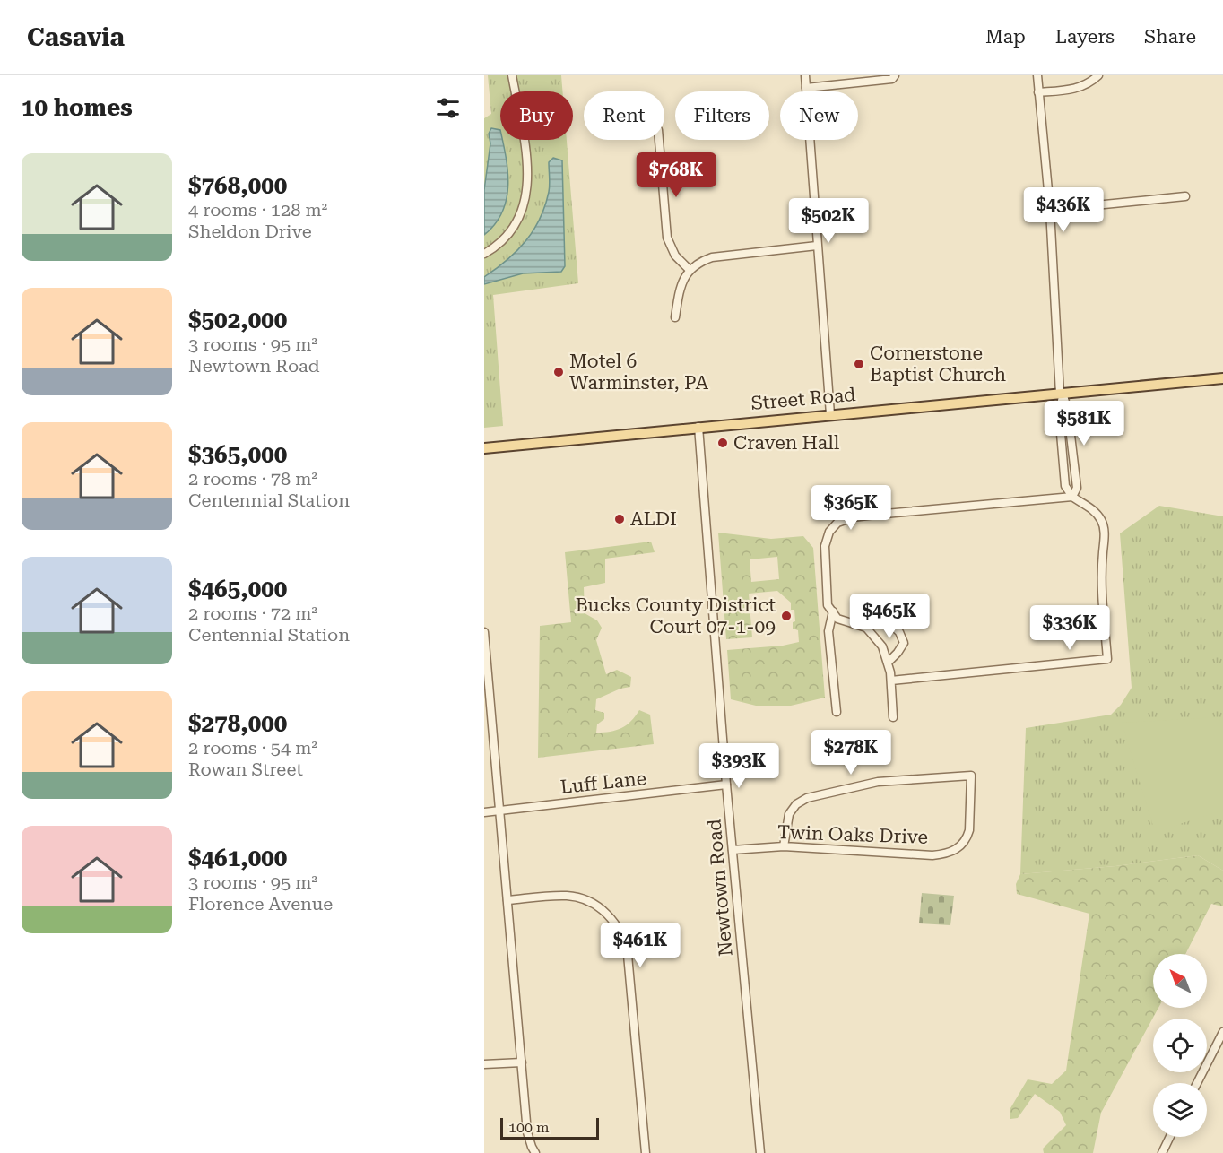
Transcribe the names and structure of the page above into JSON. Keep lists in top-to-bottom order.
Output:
{
  "streets": {
    "main road": ["Street Road"],
    "street": ["Luff Lane", "Twin Oaks Drive", "Newtown Road"]
  },
  "crossings": [
    ["Street Road", "Newtown Road"],
    ["Luff Lane", "Newtown Road"],
    ["Twin Oaks Drive", "Newtown Road"]
  ],
  "places": [
    "Cornerstone Baptist Church",
    "Motel 6 Warminster, PA",
    "Craven Hall",
    "ALDI",
    "Bucks County District Court 07-1-09"
  ],
  "scale_bar": "100 m",
  "north": "top left",
  "page": {
    "header": "Casavia",
    "nav": ["Map", "Layers", "Share"],
    "heading": "10 homes",
    "chip": [
      "Buy",
      "Rent",
      "Filters",
      "New"
    ],
    "list": [
      {
        "name": "$768,000",
        "note": "4 rooms · 128 m² · Sheldon Drive"
      },
      {
        "name": "$502,000",
        "note": "3 rooms · 95 m² · Newtown Road"
      },
      {
        "name": "$365,000",
        "note": "2 rooms · 78 m² · Centennial Station"
      },
      {
        "name": "$465,000",
        "note": "2 rooms · 72 m² · Centennial Station"
      },
      {
        "name": "$278,000",
        "note": "2 rooms · 54 m² · Rowan Street"
      },
      {
        "name": "$461,000",
        "note": "3 rooms · 95 m² · Florence Avenue"
      }
    ],
    "price": [
      "$768K",
      "$436K",
      "$502K",
      "$581K",
      "$365K",
      "$465K",
      "$336K",
      "$278K",
      "$393K",
      "$461K"
    ],
    "scale": "100 m"
  }
}
